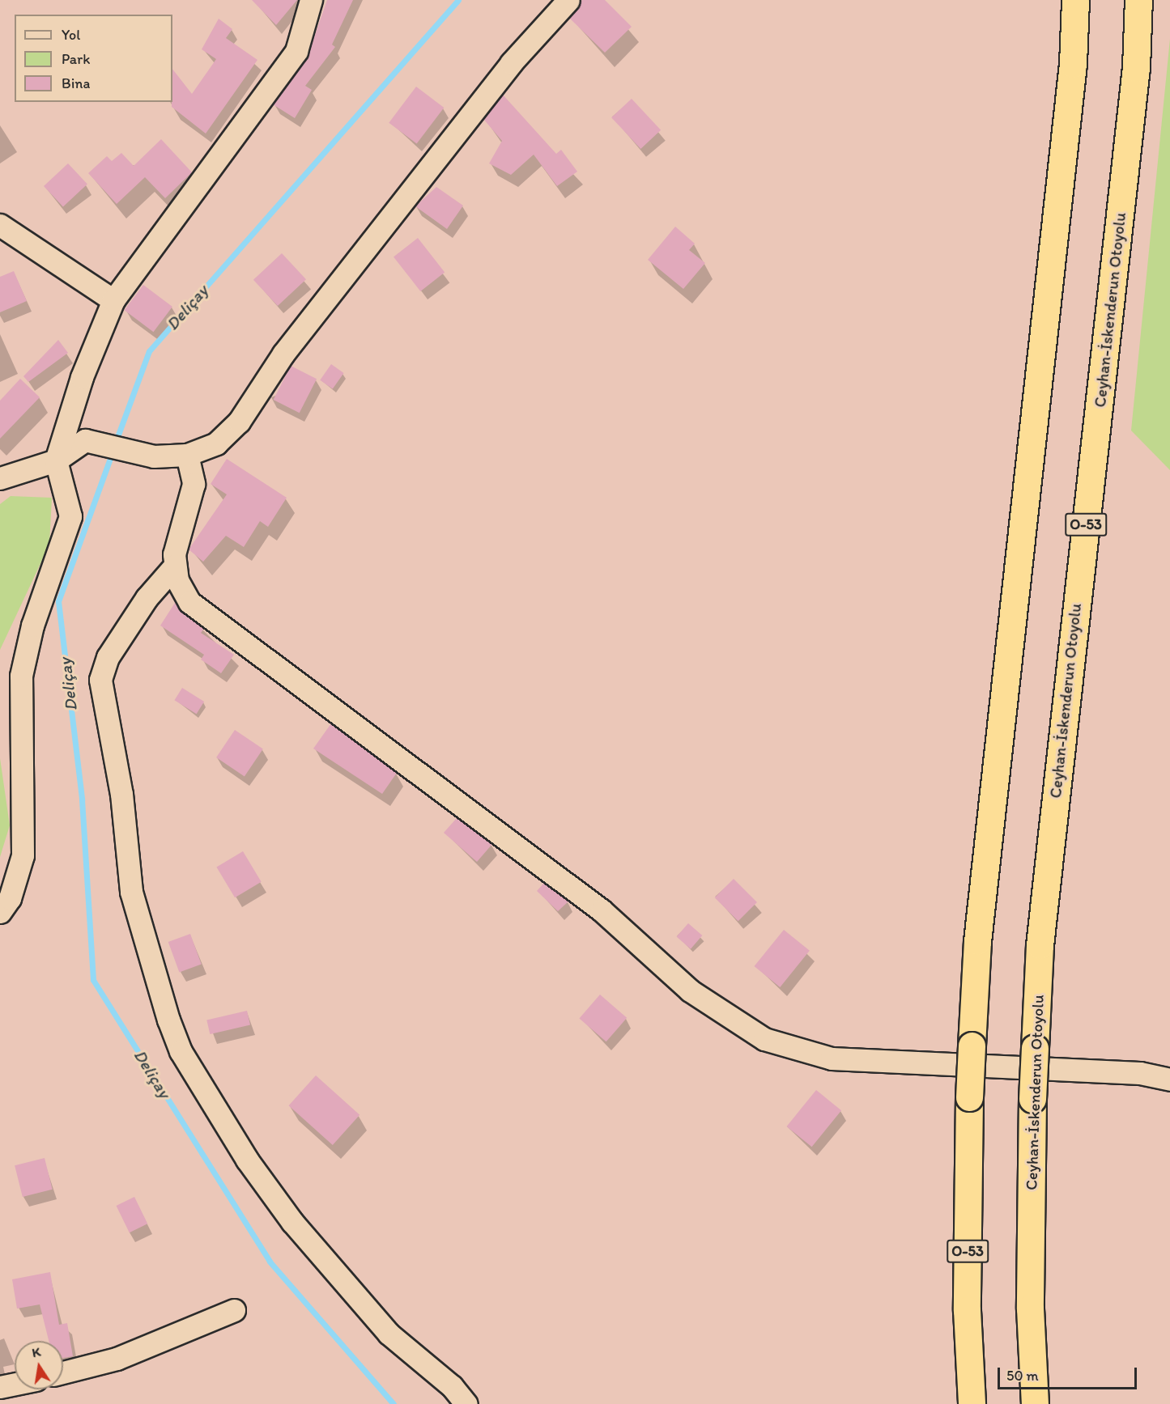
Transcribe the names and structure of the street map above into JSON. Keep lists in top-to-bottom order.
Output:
{
  "streets": {
    "highway": ["Ceyhan-İskenderun Otoyolu", "O-53"]
  },
  "water": ["Deliçay"],
  "legend": ["Yol", "Park", "Bina"],
  "scale_bar": "50 m",
  "north": "top"
}
